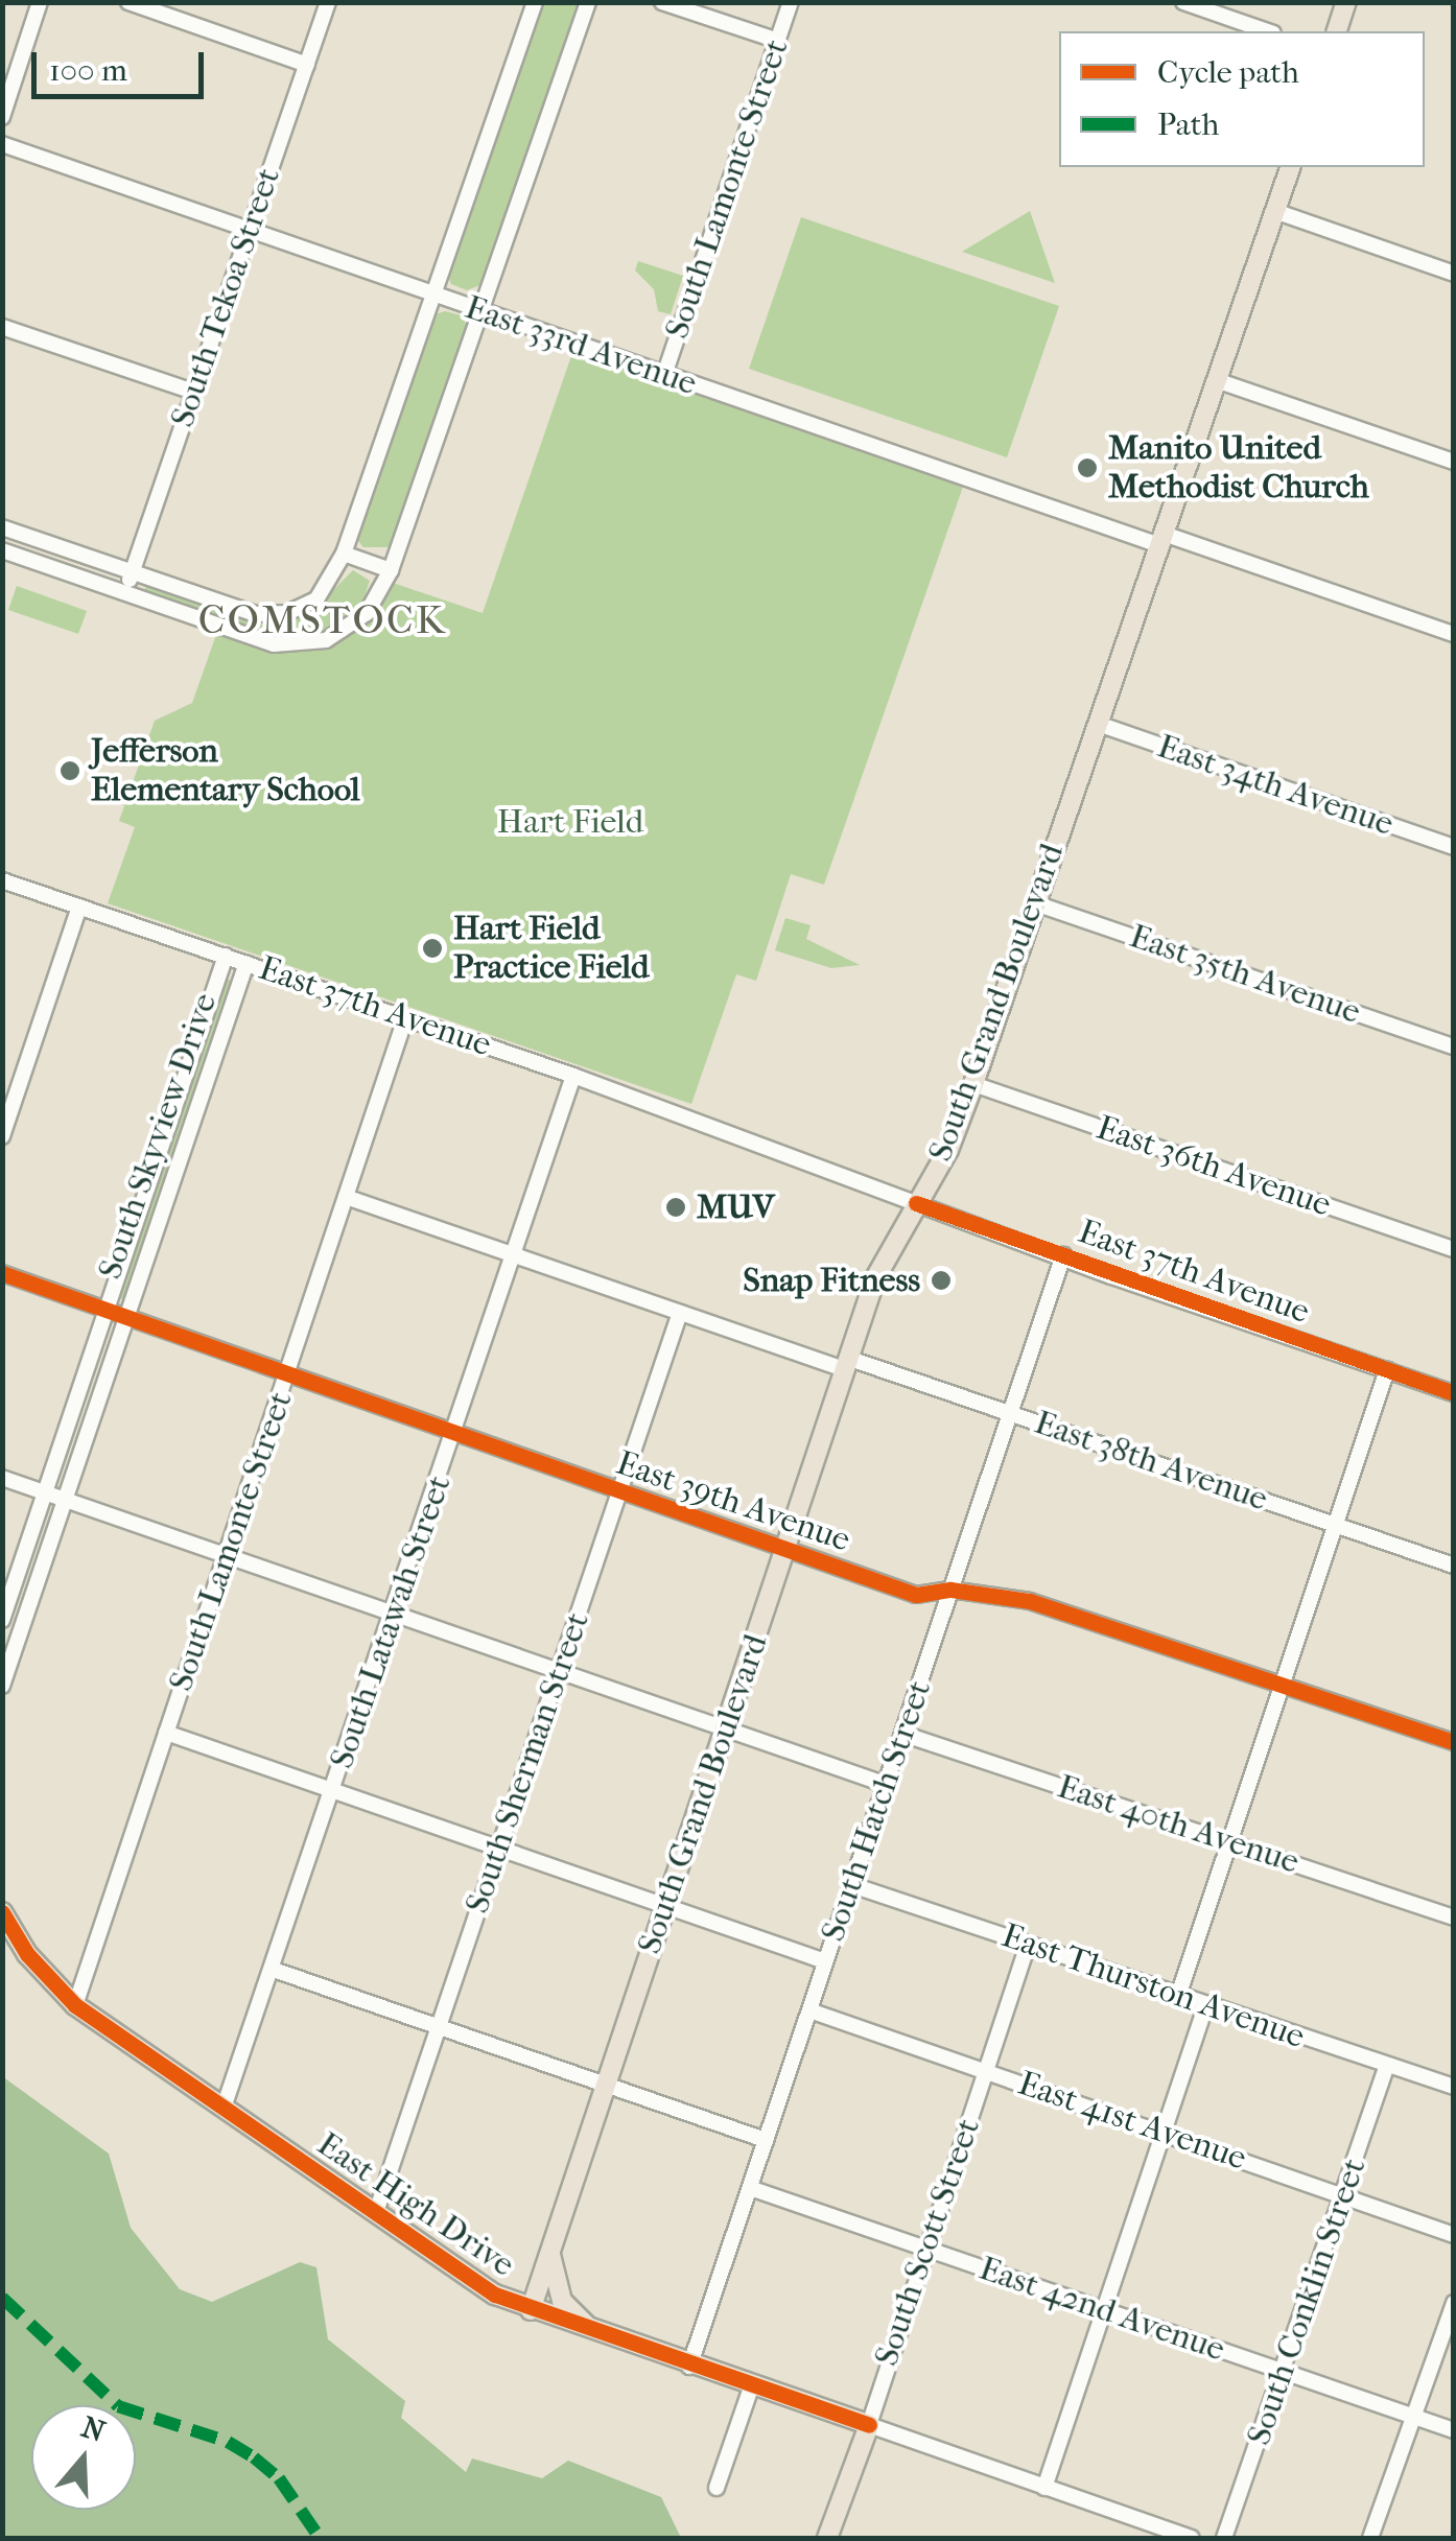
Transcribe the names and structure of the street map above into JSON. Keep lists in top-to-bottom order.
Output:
{
  "streets": {
    "main road": ["South Grand Boulevard", "East High Drive", "South Scott Street"],
    "street": [
      "South Lamonte Street",
      "South Tekoa Street",
      "East 33rd Avenue",
      "East 34th Avenue",
      "East 35th Avenue",
      "East 37th Avenue",
      "South Skyview Drive",
      "East 36th Avenue",
      "East 38th Avenue",
      "East 39th Avenue",
      "South Latawah Street",
      "South Sherman Street",
      "South Hatch Street",
      "East 40th Avenue",
      "East Thurston Avenue",
      "East 41st Avenue",
      "South Conklin Street",
      "East 42nd Avenue"
    ]
  },
  "crossings": [
    ["South Lamonte Street", "East 33rd Avenue"],
    ["South Lamonte Street", "East 37th Avenue"],
    ["South Lamonte Street", "East 38th Avenue"],
    ["South Lamonte Street", "East 39th Avenue"],
    ["South Lamonte Street", "East High Drive"],
    ["South Tekoa Street", "East 33rd Avenue"],
    ["East 33rd Avenue", "South Grand Boulevard"],
    ["East 34th Avenue", "South Grand Boulevard"],
    ["East 35th Avenue", "South Grand Boulevard"],
    ["South Grand Boulevard", "East 37th Avenue"],
    ["South Grand Boulevard", "East 36th Avenue"],
    ["South Grand Boulevard", "East 38th Avenue"],
    ["South Grand Boulevard", "East 39th Avenue"],
    ["South Grand Boulevard", "East High Drive"],
    ["East 37th Avenue", "South Skyview Drive"],
    ["East 37th Avenue", "South Latawah Street"],
    ["East 37th Avenue", "South Hatch Street"],
    ["South Skyview Drive", "East 39th Avenue"],
    ["East 38th Avenue", "South Latawah Street"],
    ["East 38th Avenue", "South Sherman Street"],
    ["East 38th Avenue", "South Hatch Street"],
    ["East 39th Avenue", "South Latawah Street"],
    ["East 39th Avenue", "South Sherman Street"],
    ["East 39th Avenue", "South Hatch Street"],
    ["South Latawah Street", "East High Drive"],
    ["South Sherman Street", "East High Drive"],
    ["South Hatch Street", "East 40th Avenue"],
    ["South Hatch Street", "East Thurston Avenue"],
    ["South Hatch Street", "East 41st Avenue"],
    ["South Hatch Street", "East High Drive"],
    ["South Hatch Street", "East 42nd Avenue"],
    ["East Thurston Avenue", "South Scott Street"],
    ["East Thurston Avenue", "South Conklin Street"],
    ["East 41st Avenue", "South Scott Street"],
    ["East 41st Avenue", "South Conklin Street"],
    ["East High Drive", "South Scott Street"],
    ["South Scott Street", "East 42nd Avenue"],
    ["South Conklin Street", "East 42nd Avenue"]
  ],
  "districts": ["COMSTOCK"],
  "parks": ["Hart Field"],
  "places": [
    "Manito United Methodist Church",
    "Jefferson Elementary School",
    "Hart Field Practice Field",
    "MUV",
    "Snap Fitness"
  ],
  "legend": ["Cycle path", "Path"],
  "scale_bar": "100 m",
  "north": "top"
}
